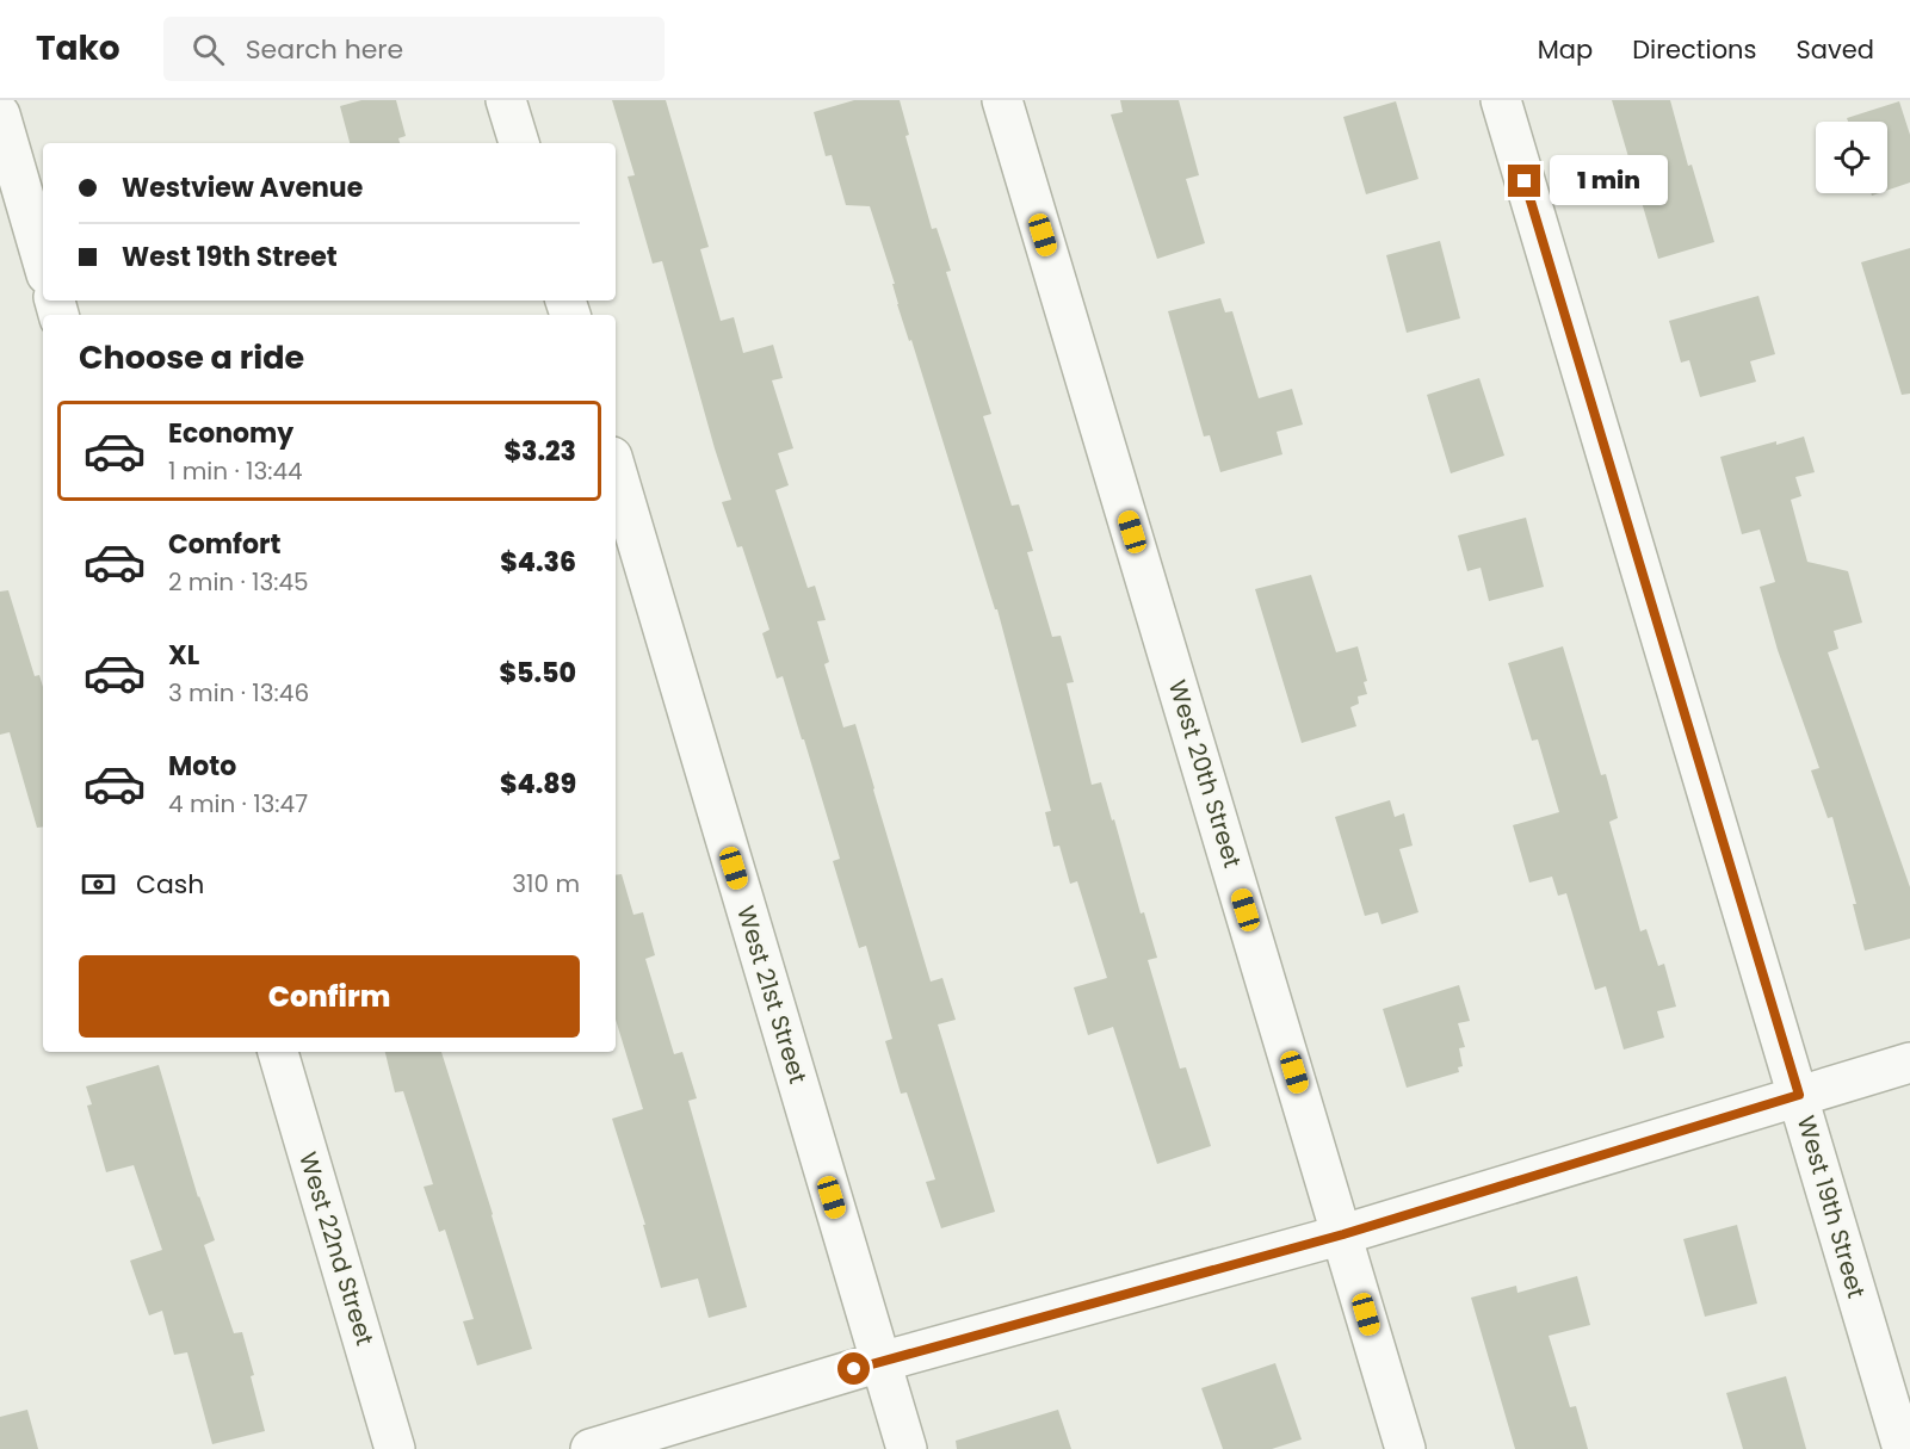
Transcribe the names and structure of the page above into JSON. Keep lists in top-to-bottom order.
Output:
{
  "streets": {
    "street": [
      "West 20th Street",
      "West 21st Street",
      "West 19th Street",
      "West 22nd Street"
    ]
  },
  "page": {
    "header": "Tako",
    "search": "Search here",
    "nav": ["Map", "Directions", "Saved"],
    "banner": ["Westview Avenue", "West 19th Street"],
    "bubble": "1 min",
    "heading": "Choose a ride",
    "list": [
      {
        "name": "Economy",
        "note": "1 min · 13:44",
        "value": "$3.23"
      },
      {
        "name": "Comfort",
        "note": "2 min · 13:45",
        "value": "$4.36"
      },
      {
        "name": "XL",
        "note": "3 min · 13:46",
        "value": "$5.50"
      },
      {
        "name": "Moto",
        "note": "4 min · 13:47",
        "value": "$4.89"
      }
    ],
    "pay": ["Cash", "310 m"],
    "buttons": "Confirm"
  }
}
